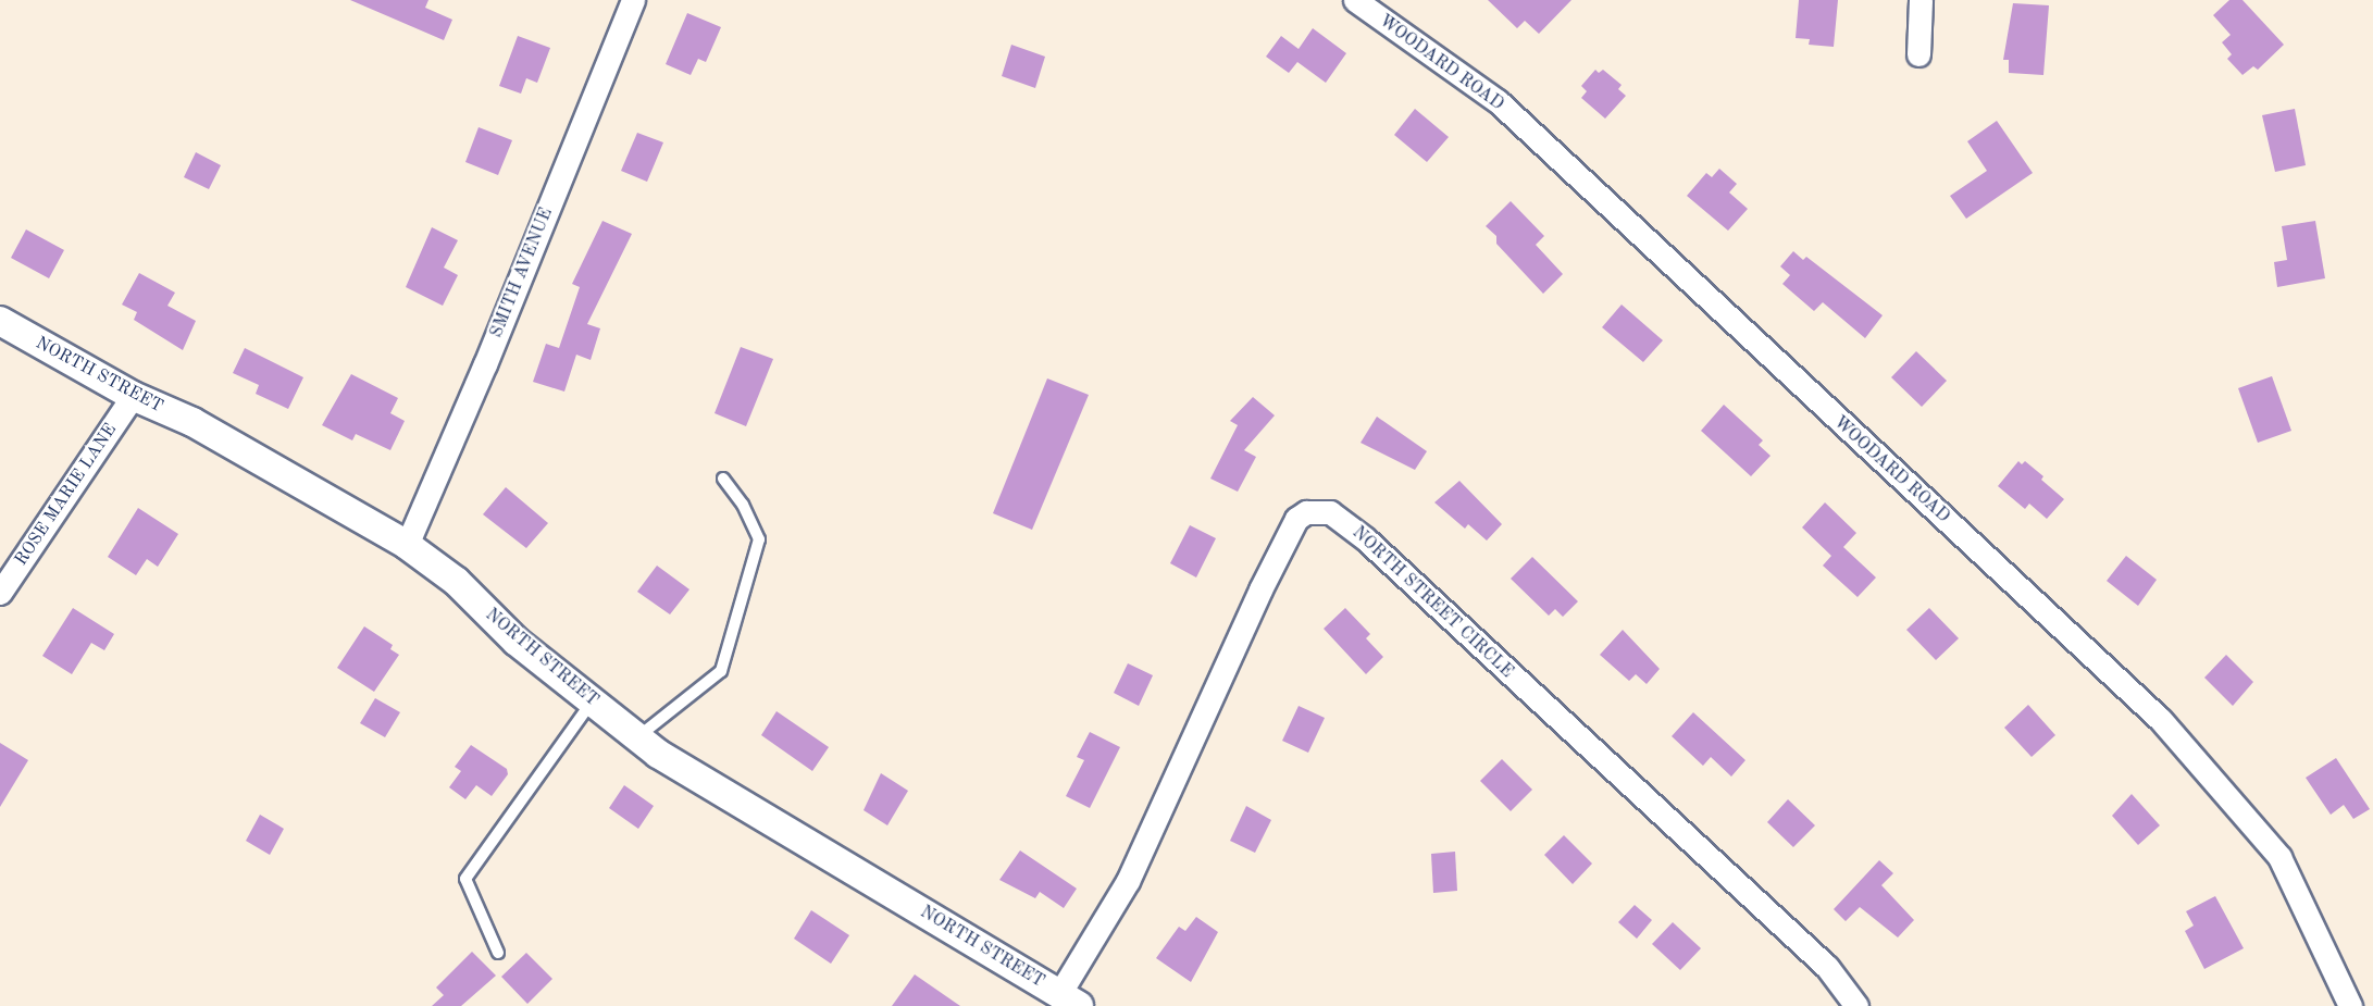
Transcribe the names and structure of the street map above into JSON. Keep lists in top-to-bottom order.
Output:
{
  "streets": {
    "street": [
      "WOODARD ROAD",
      "SMITH AVENUE",
      "NORTH STREET",
      "ROSE MARIE LANE",
      "NORTH STREET CIRCLE"
    ]
  },
  "crossings": [
    ["SMITH AVENUE", "NORTH STREET"],
    ["NORTH STREET", "ROSE MARIE LANE"],
    ["NORTH STREET", "NORTH STREET CIRCLE"]
  ]
}
